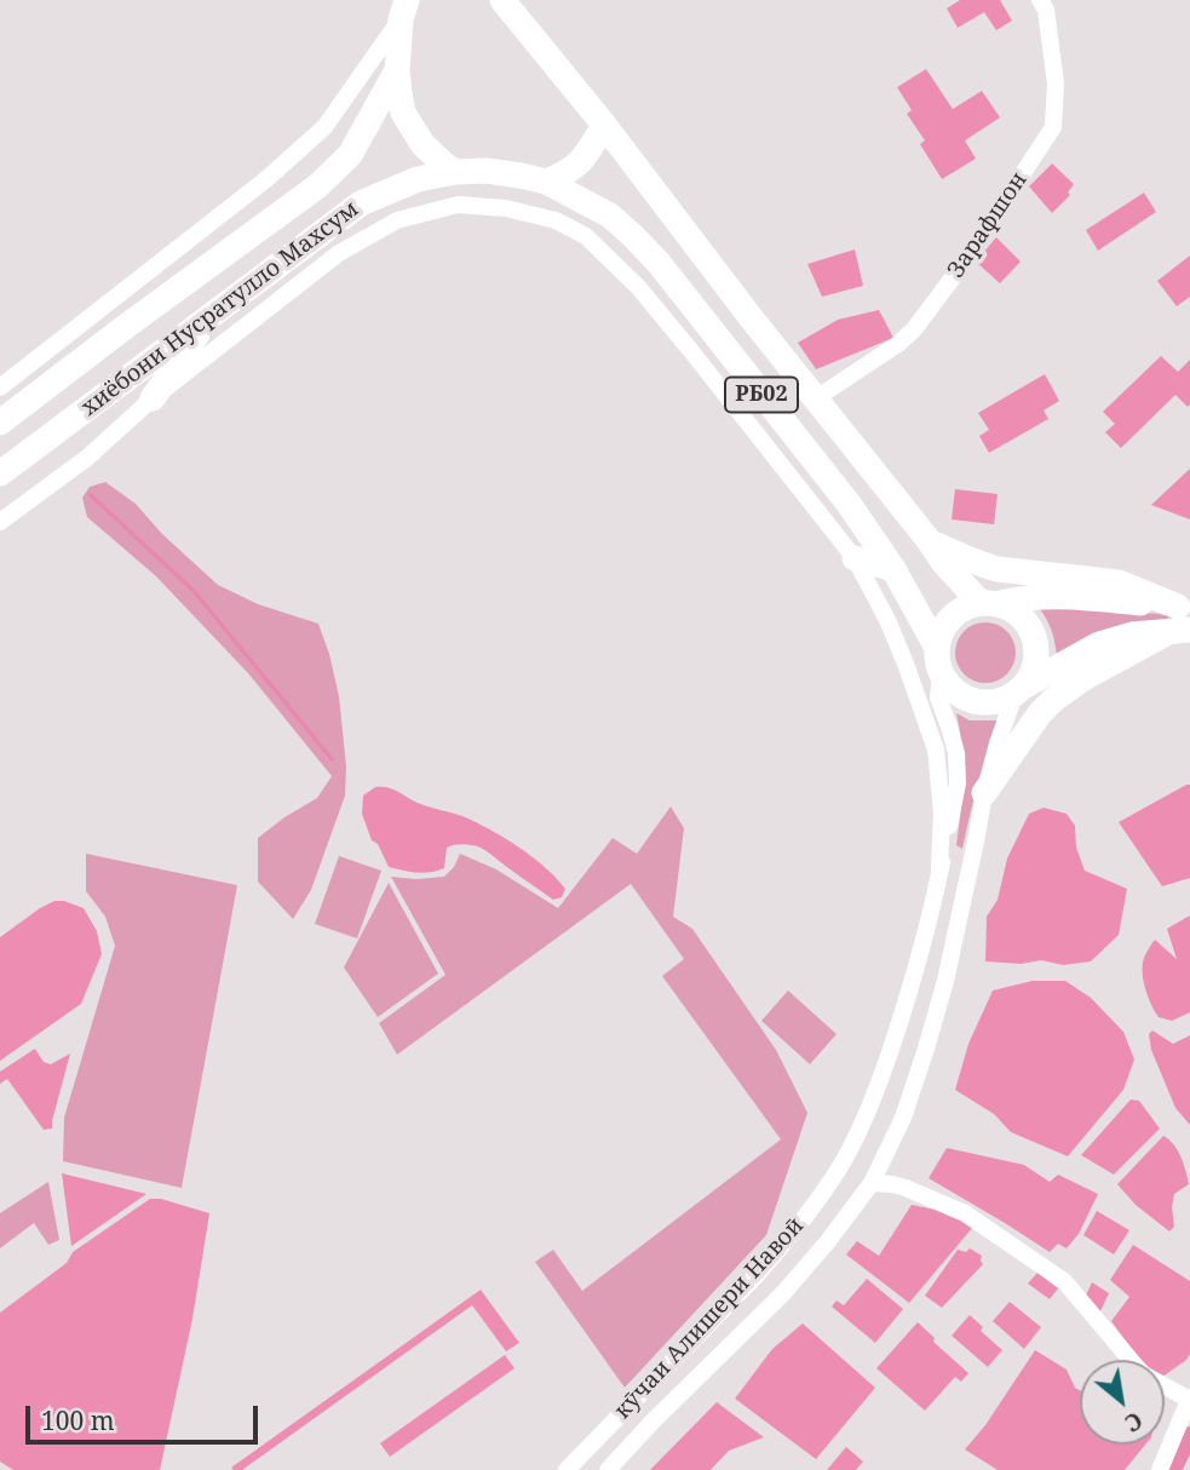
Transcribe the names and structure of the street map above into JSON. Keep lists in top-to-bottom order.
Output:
{
  "streets": {
    "highway": ["хиёбони Нусратулло Махсум", "РБ02"],
    "street": ["Зарафшон", "кӯчаи Алишери Навоӣ"]
  },
  "crossings": [
    ["Зарафшон", "РБ02"],
    ["хиёбони Нусратулло Махсум", "РБ02"],
    ["РБ02", "кӯчаи Алишери Навоӣ"]
  ],
  "scale_bar": "100 m",
  "north": "bottom right"
}
